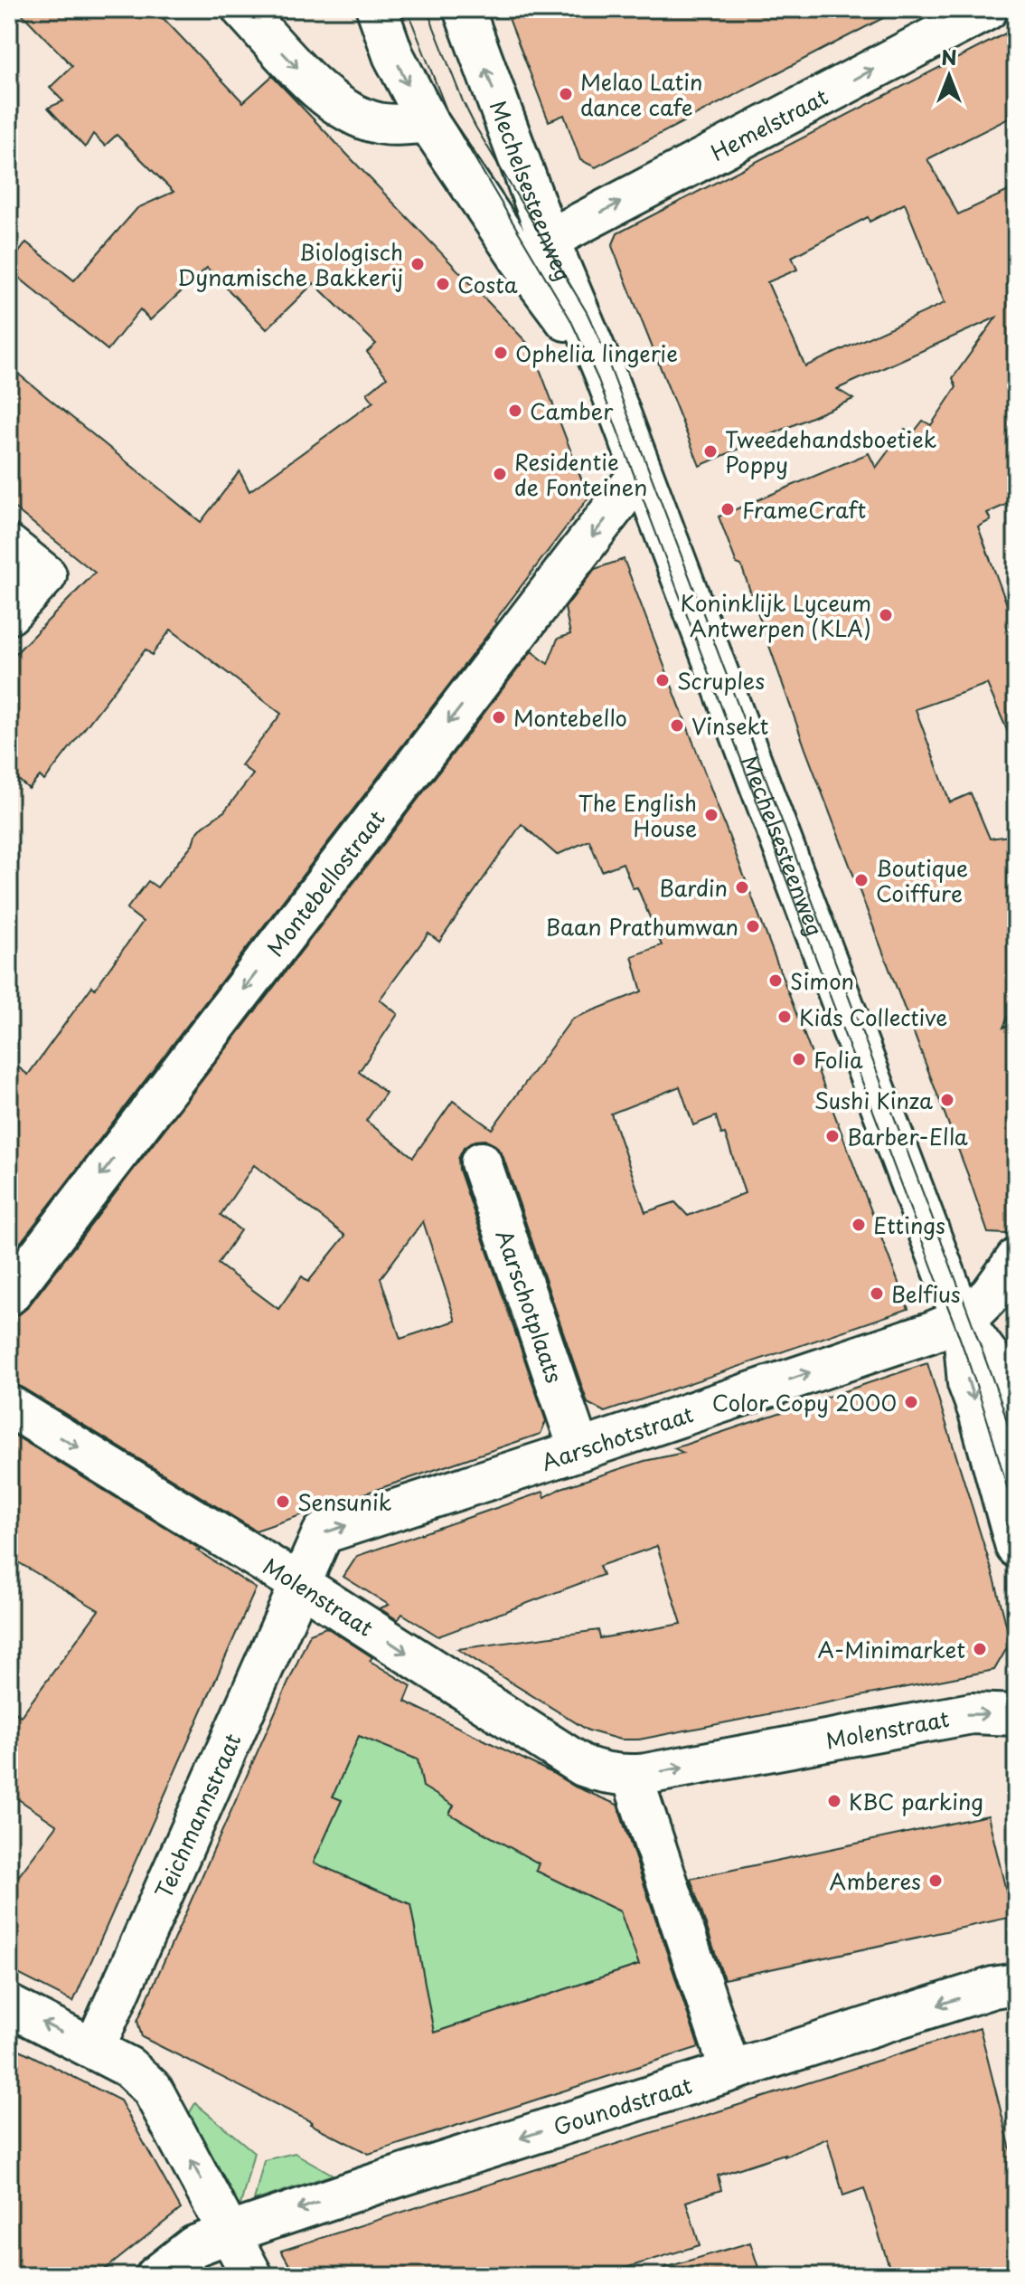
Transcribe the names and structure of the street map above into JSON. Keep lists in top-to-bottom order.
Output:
{
  "streets": {
    "street": [
      "Hemelstraat",
      "Mechelsesteenweg",
      "Montebellostraat",
      "Aarschotplaats",
      "Aarschotstraat",
      "Molenstraat",
      "Teichmannstraat",
      "Gounodstraat"
    ]
  },
  "crossings": [
    ["Hemelstraat", "Mechelsesteenweg"],
    ["Mechelsesteenweg", "Montebellostraat"],
    ["Mechelsesteenweg", "Aarschotstraat"],
    ["Aarschotplaats", "Aarschotstraat"],
    ["Aarschotstraat", "Molenstraat"],
    ["Aarschotstraat", "Teichmannstraat"],
    ["Molenstraat", "Teichmannstraat"]
  ],
  "one_way": [
    "Hemelstraat",
    "Montebellostraat",
    "Aarschotstraat",
    "Molenstraat",
    "Gounodstraat"
  ],
  "places": [
    "Melao Latin dance cafe",
    "Biologisch Dynamische Bakkerij",
    "Costa",
    "Ophelia lingerie",
    "Camber",
    "Tweedehandsboetiek Poppy",
    "Residentie de Fonteinen",
    "FrameCraft",
    "Koninklijk Lyceum Antwerpen (KLA)",
    "Scruples",
    "Montebello",
    "Vinsekt",
    "The English House",
    "Boutique Coiffure",
    "Bardin",
    "Baan Prathumwan",
    "Simon",
    "Kids Collective",
    "Folia",
    "Sushi Kinza",
    "Barber-Ella",
    "Ettings",
    "Belfius",
    "Color Copy 2000",
    "Sensunik",
    "A-Minimarket",
    "KBC parking",
    "Amberes"
  ],
  "north": "top"
}
